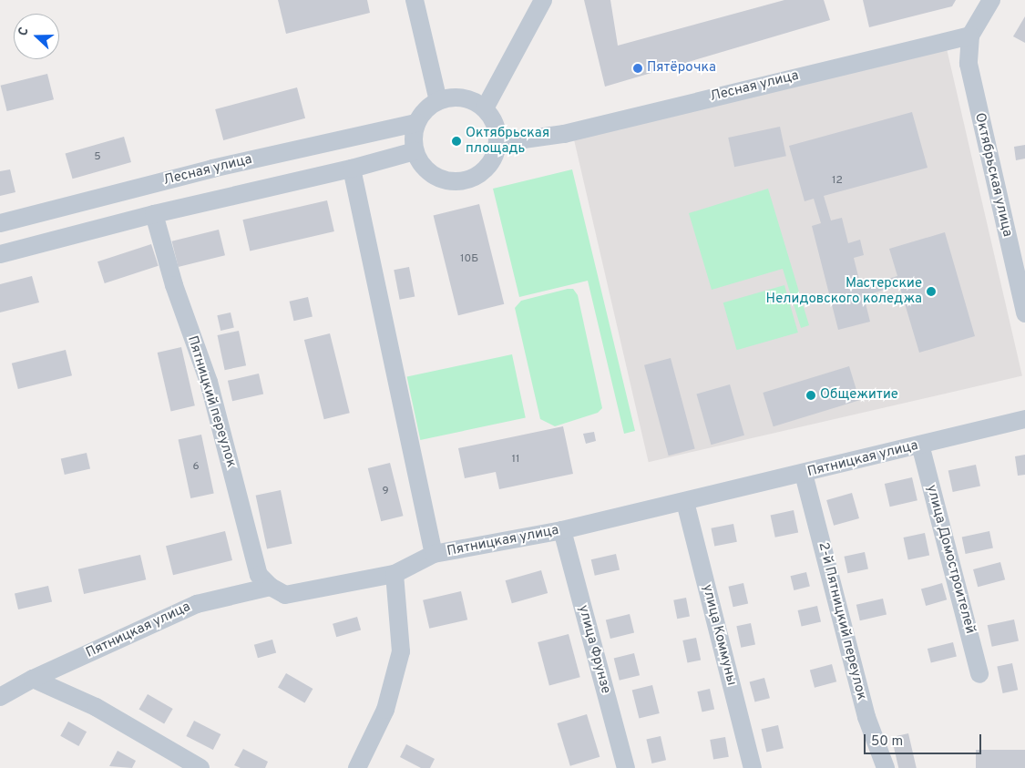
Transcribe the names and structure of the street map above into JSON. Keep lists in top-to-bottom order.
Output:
{
  "streets": {
    "street": [
      "Лесная улица",
      "Октябрьская улица",
      "Пятницкий переулок",
      "Пятницкая улица",
      "улица Домостроителей",
      "2-й Пятницкий переулок",
      "улица Коммуны",
      "улица Фрунзе"
    ]
  },
  "crossings": [
    ["Лесная улица", "Октябрьская улица"],
    ["Пятницкий переулок", "Пятницкая улица"],
    ["Пятницкая улица", "улица Домостроителей"],
    ["Пятницкая улица", "2-й Пятницкий переулок"],
    ["Пятницкая улица", "улица Коммуны"],
    ["Пятницкая улица", "улица Фрунзе"]
  ],
  "places": [
    "Пятёрочка",
    "Октябрьская площадь",
    "Мастерские Нелидовского коледжа",
    "Общежитие"
  ],
  "house_numbers": [
    "5",
    "12",
    "10Б",
    "11",
    "6",
    "9"
  ],
  "scale_bar": "50 m",
  "north": "left"
}
